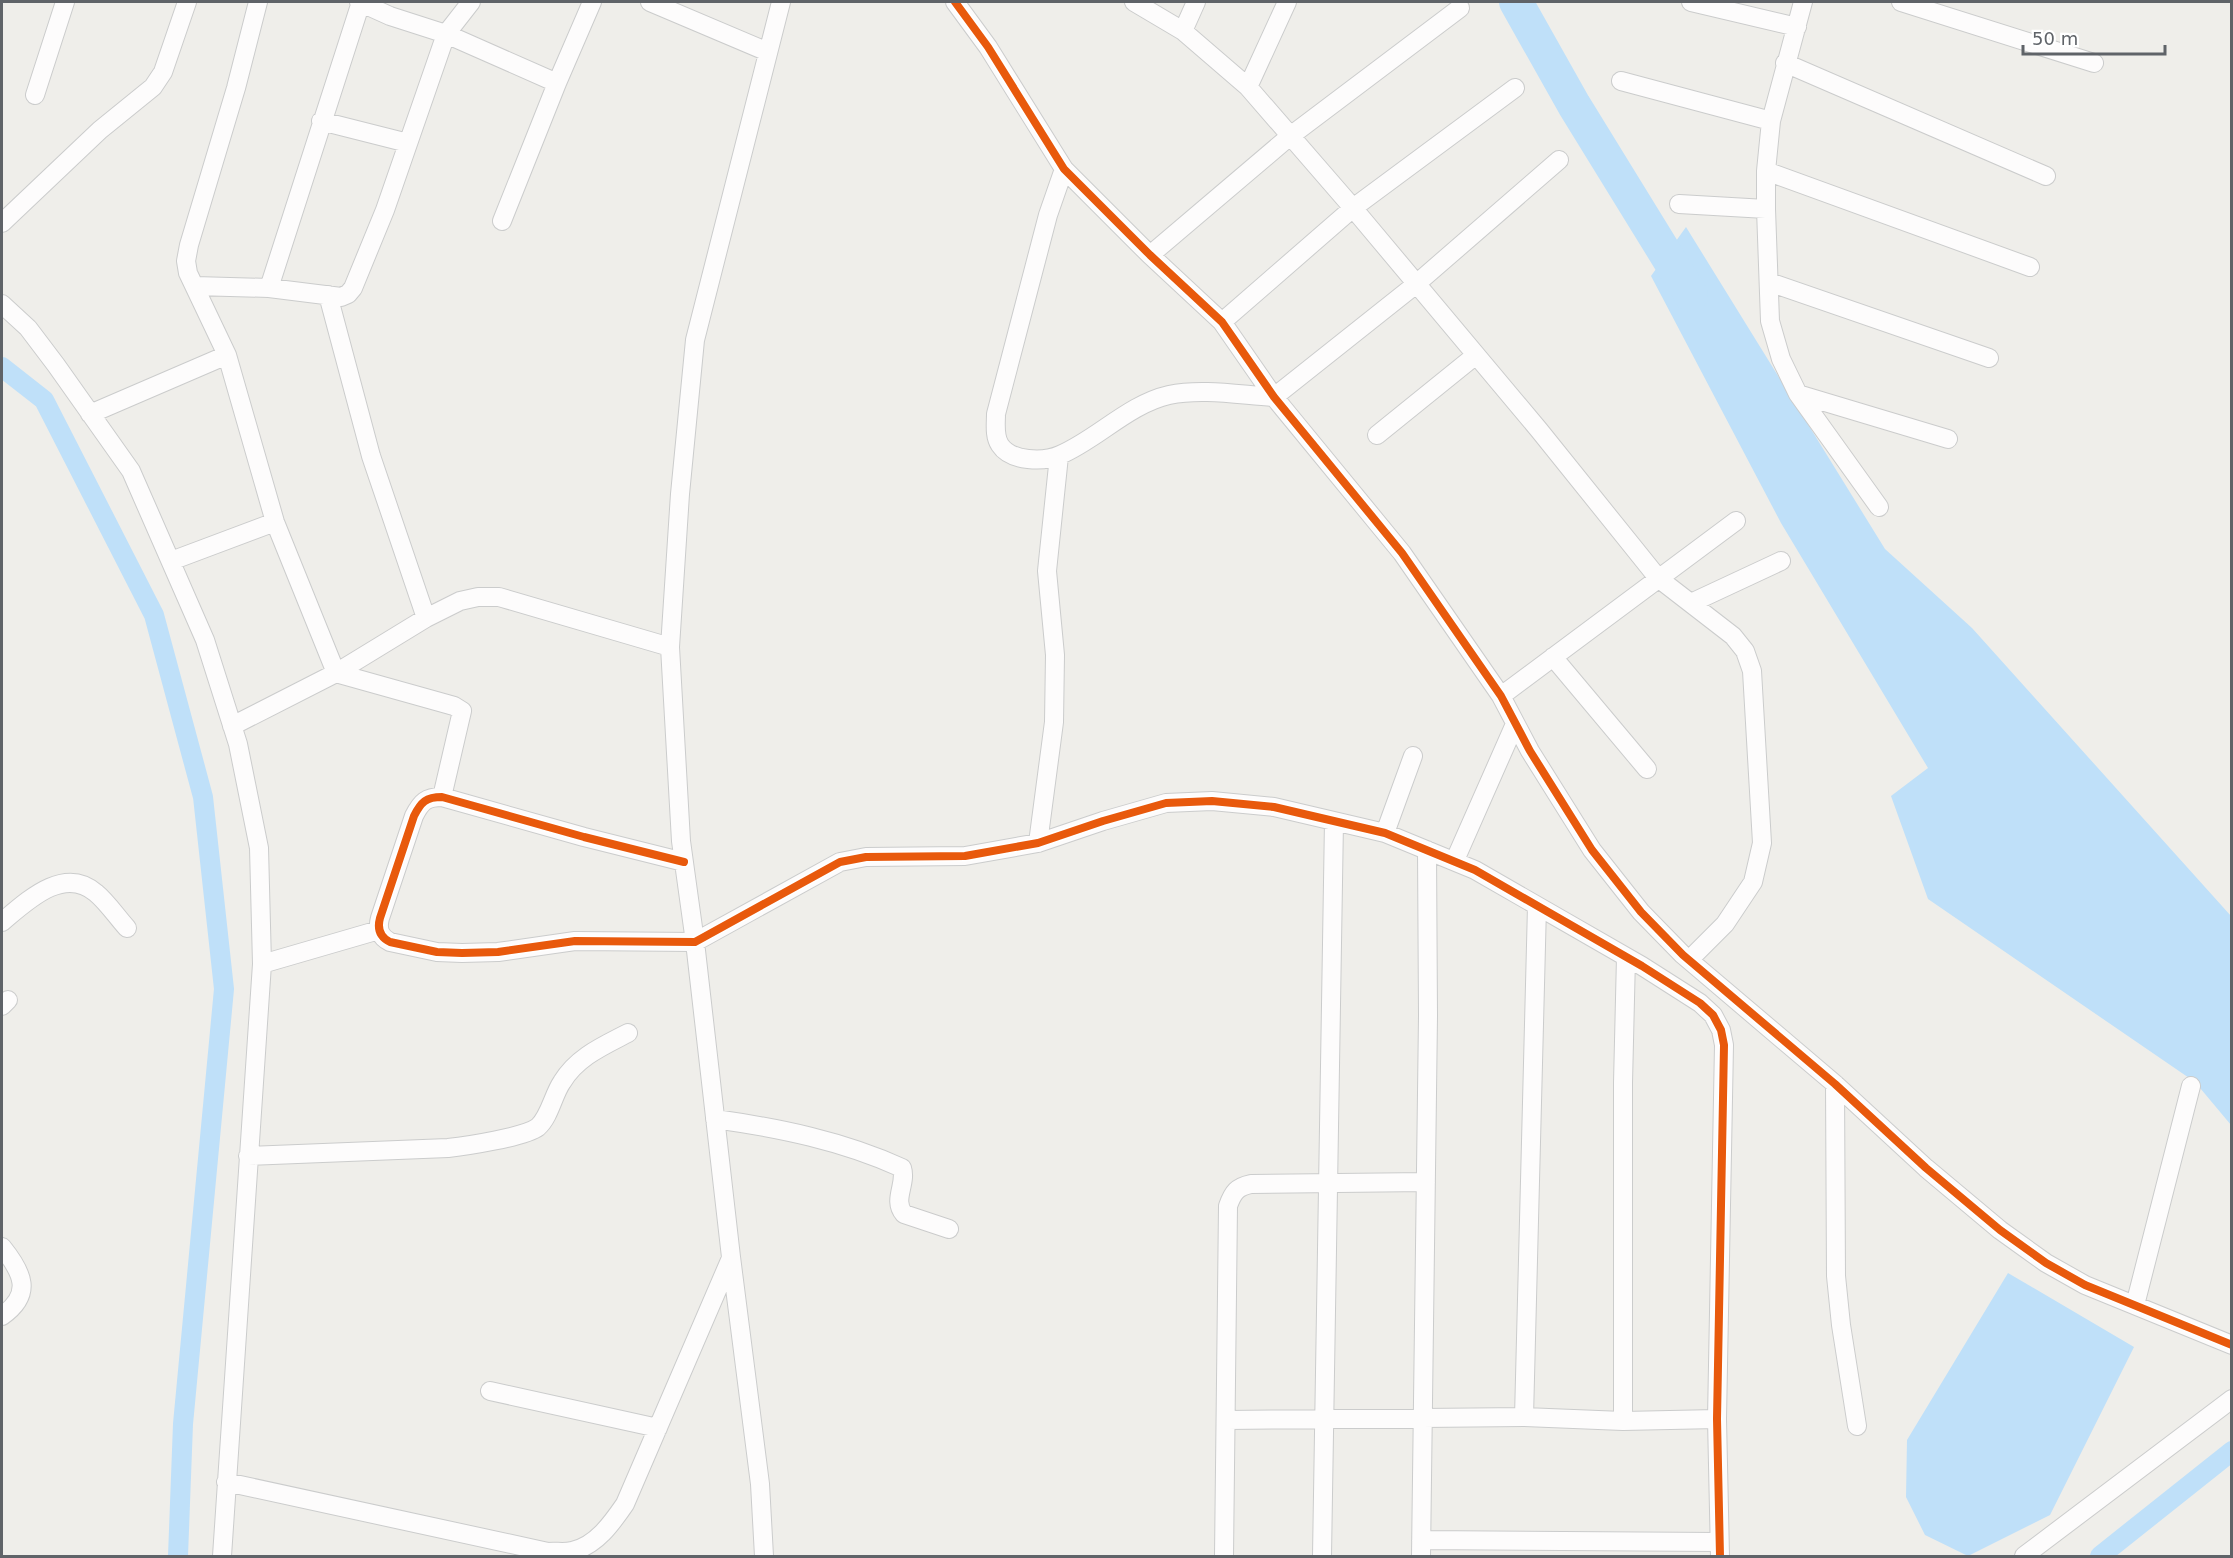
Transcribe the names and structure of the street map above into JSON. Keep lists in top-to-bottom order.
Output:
{
  "scale_bar": "50 m"
}
